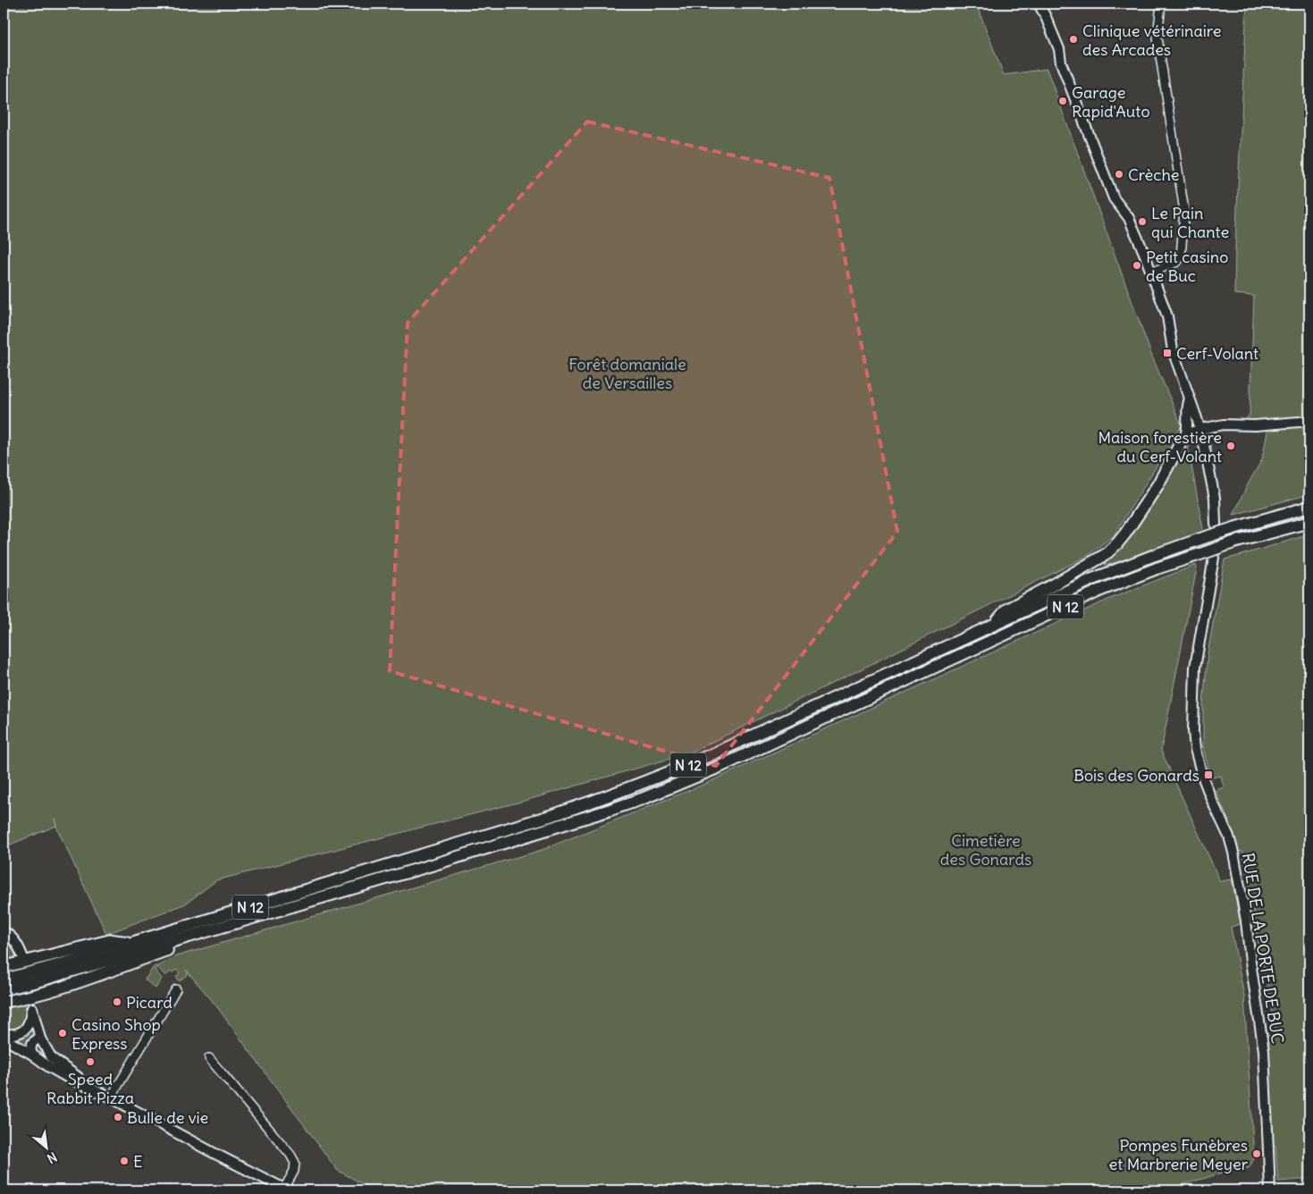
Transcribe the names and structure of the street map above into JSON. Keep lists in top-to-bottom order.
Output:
{
  "streets": {
    "highway": ["N 12"],
    "main road": ["RUE DE LA PORTE DE BUC"]
  },
  "crossings": [
    ["N 12", "RUE DE LA PORTE DE BUC"]
  ],
  "parks": ["Forêt domaniale de Versailles", "Cimetière des Gonards"],
  "places": {
    "other": [
      "Clinique vétérinaire des Arcades",
      "Garage Rapid'Auto",
      "Crèche",
      "Le Pain qui Chante",
      "Petit casino de Buc",
      "Maison forestière du Cerf-Volant",
      "Picard",
      "Casino Shop Express",
      "Speed Rabbit Pizza",
      "Bulle de vie",
      "Pompes Funèbres et Marbrerie Meyer",
      "E"
    ],
    "transit": ["Cerf-Volant", "Bois des Gonards"]
  },
  "north": "bottom right"
}
